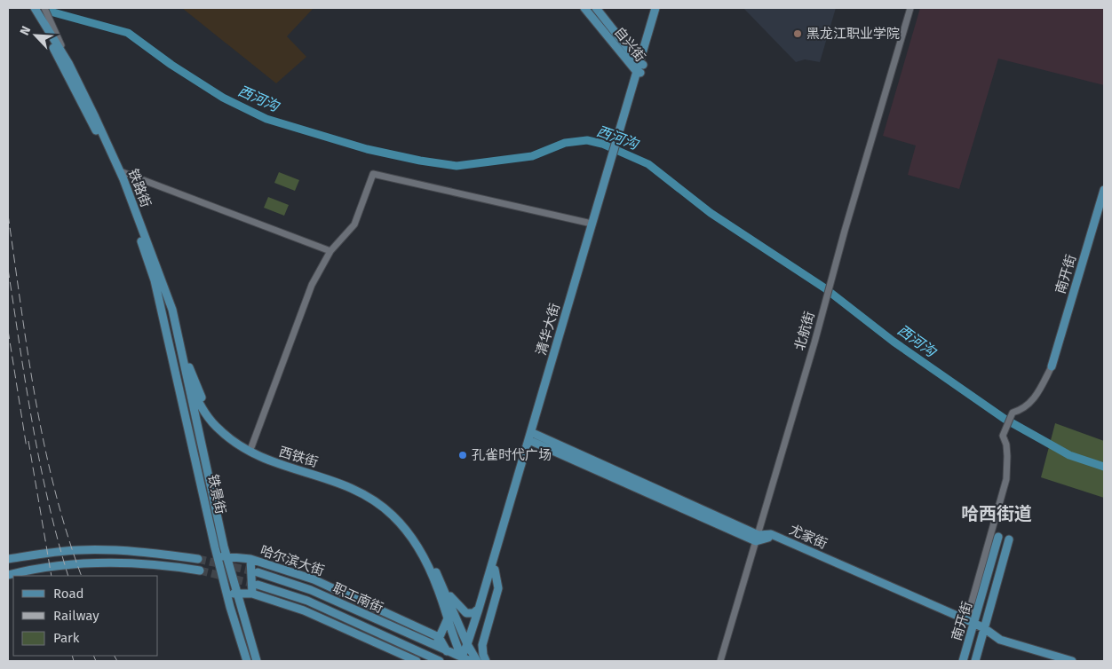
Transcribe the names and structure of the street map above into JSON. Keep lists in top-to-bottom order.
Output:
{
  "streets": {
    "main road": [
      "自兴街",
      "铁路街",
      "南开街",
      "清华大街",
      "西铁街",
      "铁景街",
      "尤家街",
      "哈尔滨大街",
      "职工南街"
    ],
    "street": ["北航街"]
  },
  "crossings": [
    ["自兴街", "清华大街"],
    ["铁路街", "西铁街"],
    ["铁路街", "铁景街"],
    ["南开街", "尤家街"],
    ["清华大街", "尤家街"],
    ["清华大街", "职工南街"],
    ["北航街", "尤家街"],
    ["西铁街", "铁景街"],
    ["铁景街", "哈尔滨大街"]
  ],
  "districts": ["哈西街道"],
  "water": ["西河沟"],
  "places": ["黑龙江职业学院", "孔雀时代广场"],
  "legend": ["Road", "Railway", "Park"],
  "north": "top left"
}
